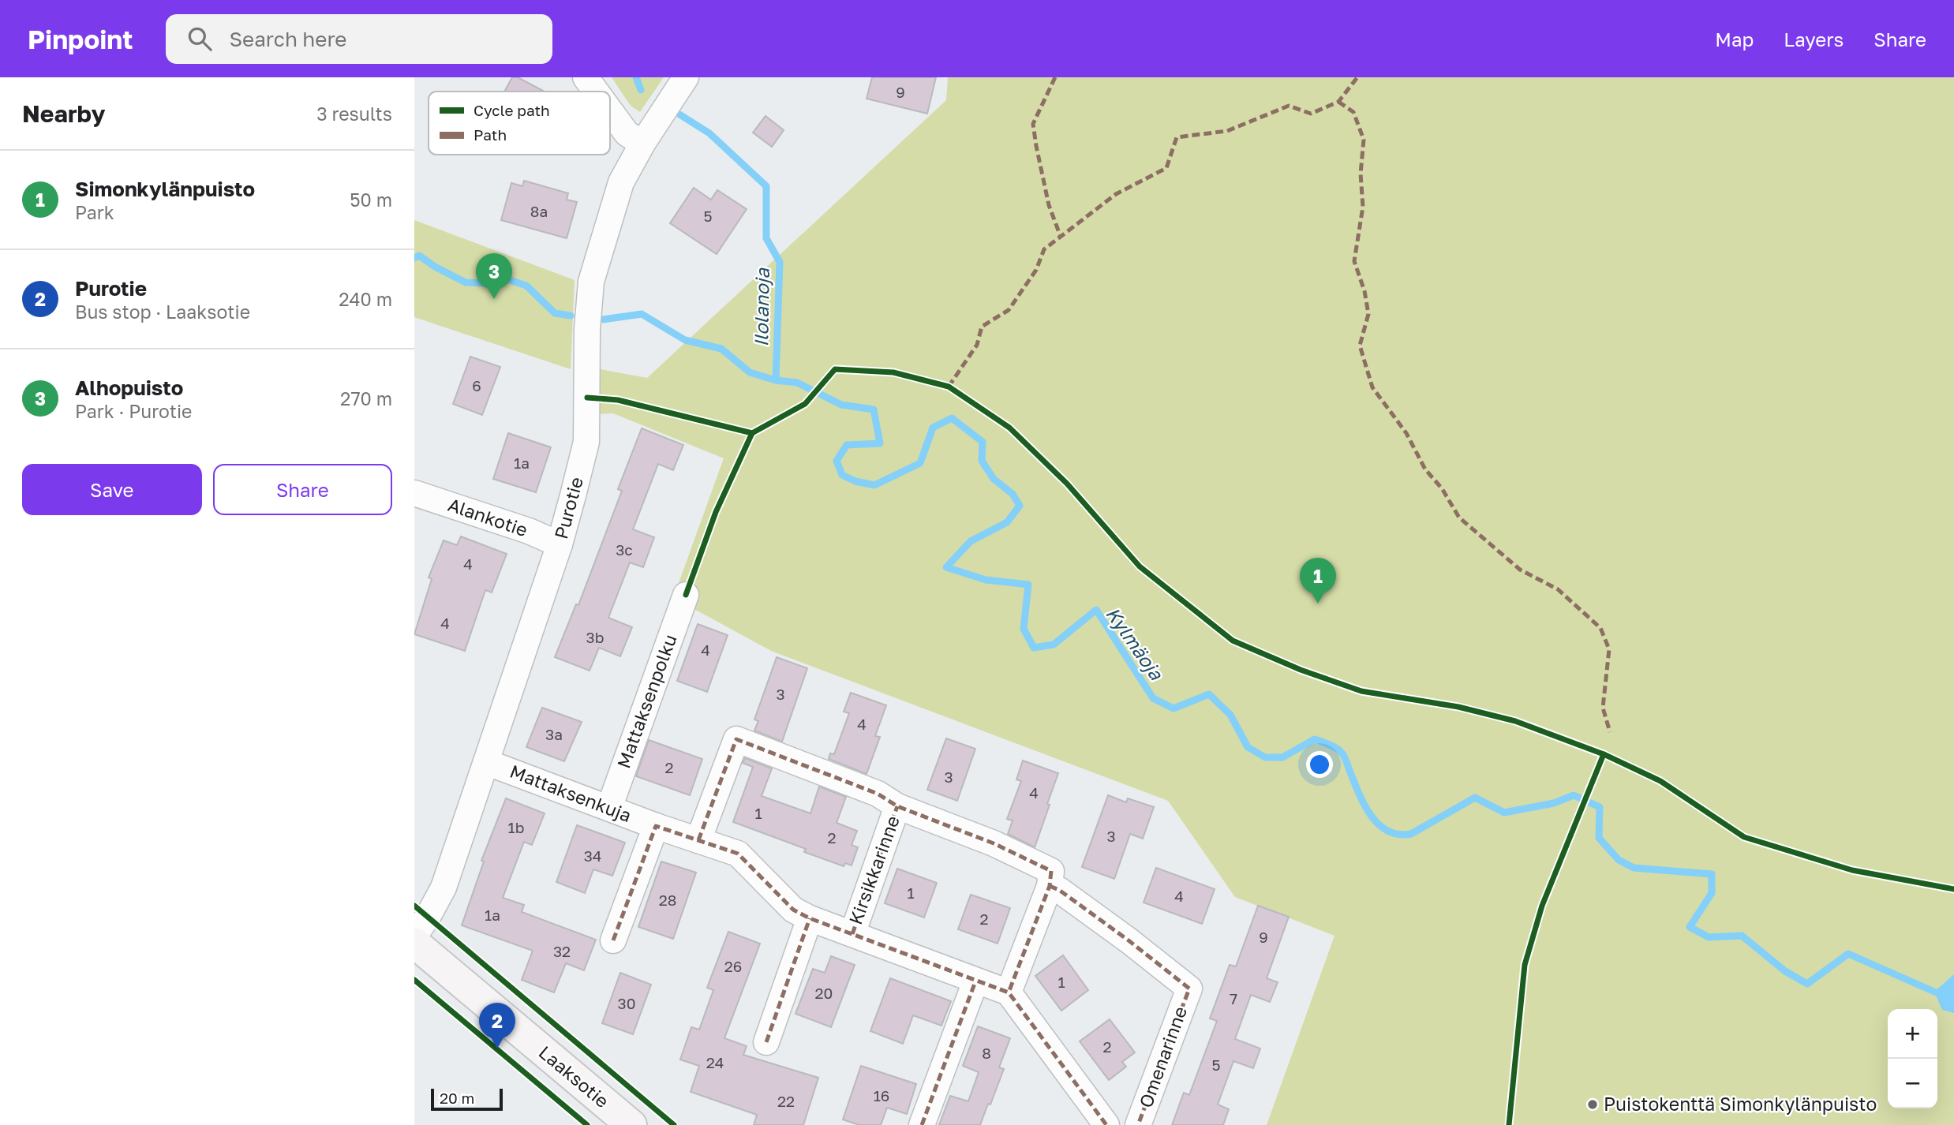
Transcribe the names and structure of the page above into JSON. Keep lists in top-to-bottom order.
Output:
{
  "streets": {
    "main road": ["Laaksotie"],
    "street": [
      "Purotie",
      "Alankotie",
      "Mattaksenpolku",
      "Mattaksenkuja",
      "Kirsikkarinne",
      "Omenarinne"
    ]
  },
  "crossings": [
    ["Purotie", "Alankotie"],
    ["Purotie", "Mattaksenkuja"],
    ["Mattaksenpolku", "Mattaksenkuja"],
    ["Mattaksenkuja", "Kirsikkarinne"]
  ],
  "water": ["Ilolanoja", "Kylmäoja"],
  "places": ["Puistokenttä Simonkylänpuisto"],
  "house_numbers": [
    "9",
    "8a",
    "5",
    "6",
    "1a",
    "3c",
    "4",
    "4",
    "3b",
    "4",
    "3",
    "4",
    "3a",
    "2",
    "3",
    "4",
    "1",
    "1b",
    "3",
    "2",
    "34",
    "1",
    "4",
    "28",
    "1a",
    "2",
    "9",
    "32",
    "26",
    "1",
    "20",
    "7",
    "30",
    "2",
    "8",
    "24",
    "5",
    "16",
    "22"
  ],
  "legend": ["Cycle path", "Path"],
  "scale_bar": "20 m",
  "page": {
    "header": "Pinpoint",
    "search": "Search here",
    "nav": ["Map", "Layers", "Share"],
    "heading": ["Nearby", "3 results"],
    "list": [
      {
        "mark": "1",
        "name": "Simonkylänpuisto",
        "note": "Park",
        "value": "50 m"
      },
      {
        "mark": "2",
        "name": "Purotie",
        "note": "Bus stop · Laaksotie",
        "value": "240 m"
      },
      {
        "mark": "3",
        "name": "Alhopuisto",
        "note": "Park · Purotie",
        "value": "270 m"
      }
    ],
    "pins": ["3", "1", "2"],
    "buttons": ["Save", "Share"],
    "map_buttons": ["+", "−"],
    "scale": "20 m"
  }
}
